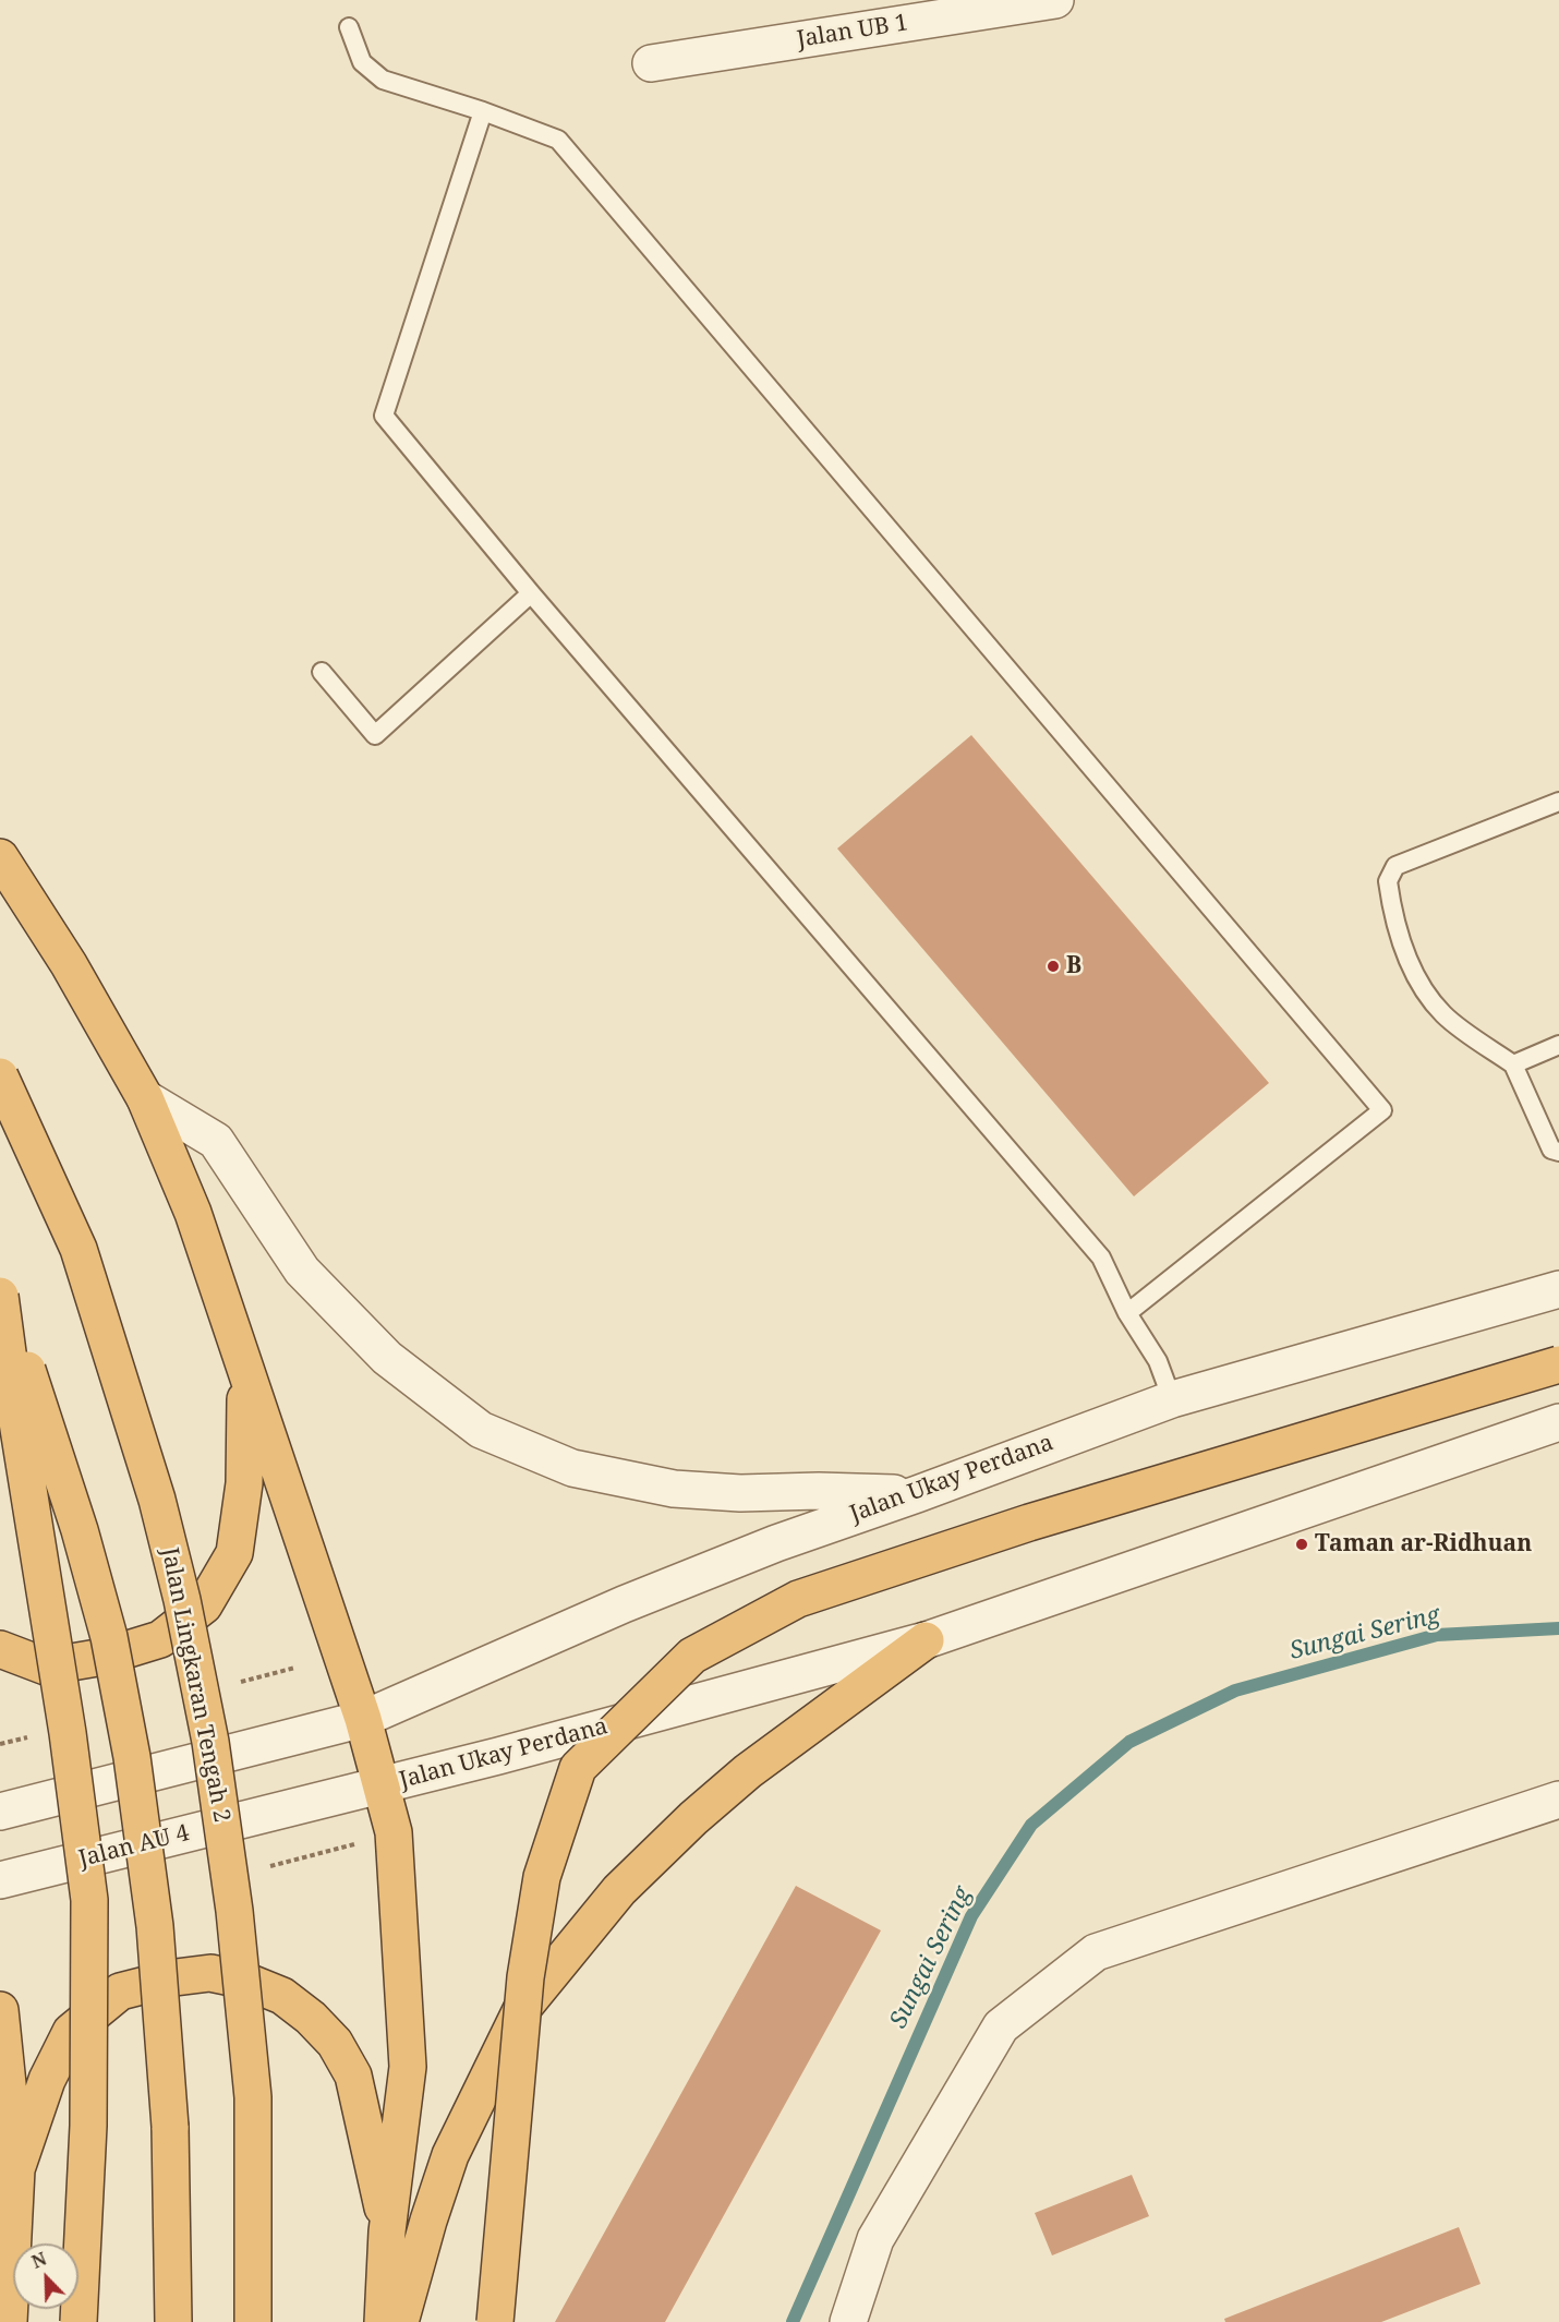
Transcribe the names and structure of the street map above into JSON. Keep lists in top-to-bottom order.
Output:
{
  "streets": {
    "highway": ["Jalan Lingkaran Tengah 2"],
    "street": ["Jalan UB 1", "Jalan Ukay Perdana", "Jalan AU 4"]
  },
  "crossings": [
    ["Jalan Ukay Perdana", "Jalan AU 4"]
  ],
  "water": ["Sungai Sering"],
  "places": ["B", "Taman ar-Ridhuan"],
  "north": "top left"
}
